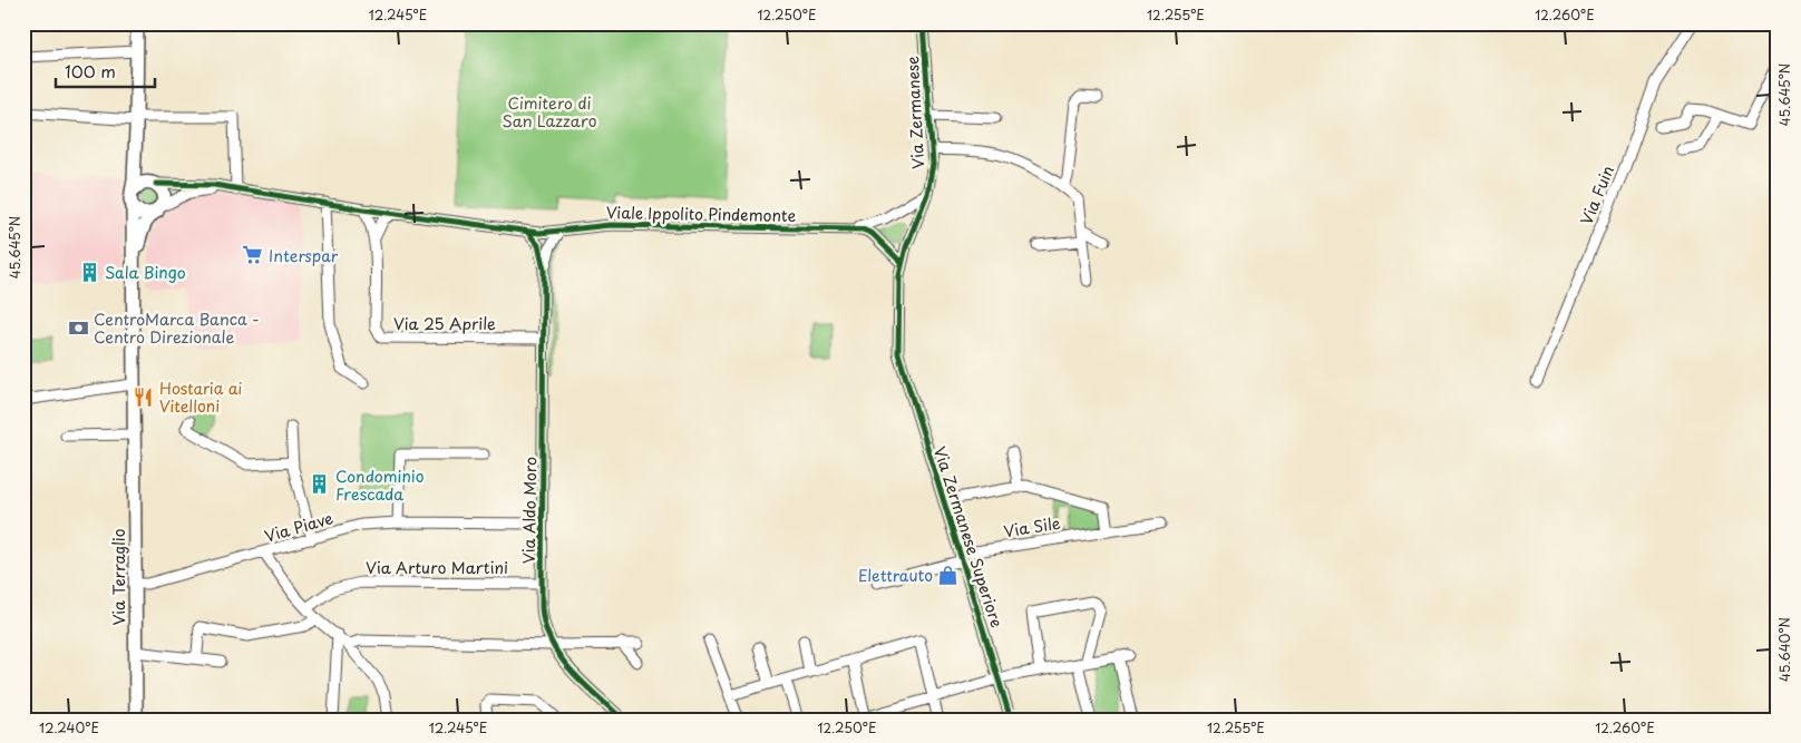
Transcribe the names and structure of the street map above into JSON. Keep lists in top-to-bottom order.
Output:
{
  "streets": {
    "main road": ["Via Terraglio"],
    "street": [
      "Via Zermanese",
      "Via Fuin",
      "Viale Ippolito Pindemonte",
      "Via 25 Aprile",
      "Via Aldo Moro",
      "Via Piave",
      "Via Sile",
      "Via Zermanese Superiore",
      "Via Arturo Martini"
    ]
  },
  "crossings": [
    ["Via Zermanese", "Viale Ippolito Pindemonte"],
    ["Via Zermanese", "Via Zermanese Superiore"],
    ["Viale Ippolito Pindemonte", "Via 25 Aprile"],
    ["Viale Ippolito Pindemonte", "Via Terraglio"],
    ["Via 25 Aprile", "Via Aldo Moro"],
    ["Via Aldo Moro", "Via Piave"],
    ["Via Aldo Moro", "Via Arturo Martini"],
    ["Via Piave", "Via Terraglio"],
    ["Via Sile", "Via Zermanese Superiore"]
  ],
  "parks": ["Cimitero di San Lazzaro"],
  "places": {
    "supermarket": ["Interspar"],
    "building": ["Sala Bingo", "Condominio Frescada"],
    "bank": ["CentroMarca Banca - Centro Direzionale"],
    "restaurant": ["Hostaria ai Vitelloni"],
    "shop": ["Elettrauto"]
  },
  "scale_bar": "100 m",
  "coordinates": [
    "12.245°E",
    "12.250°E",
    "12.255°E",
    "12.260°E",
    "45.645°N",
    "45.640°N",
    "12.240°E"
  ]
}
